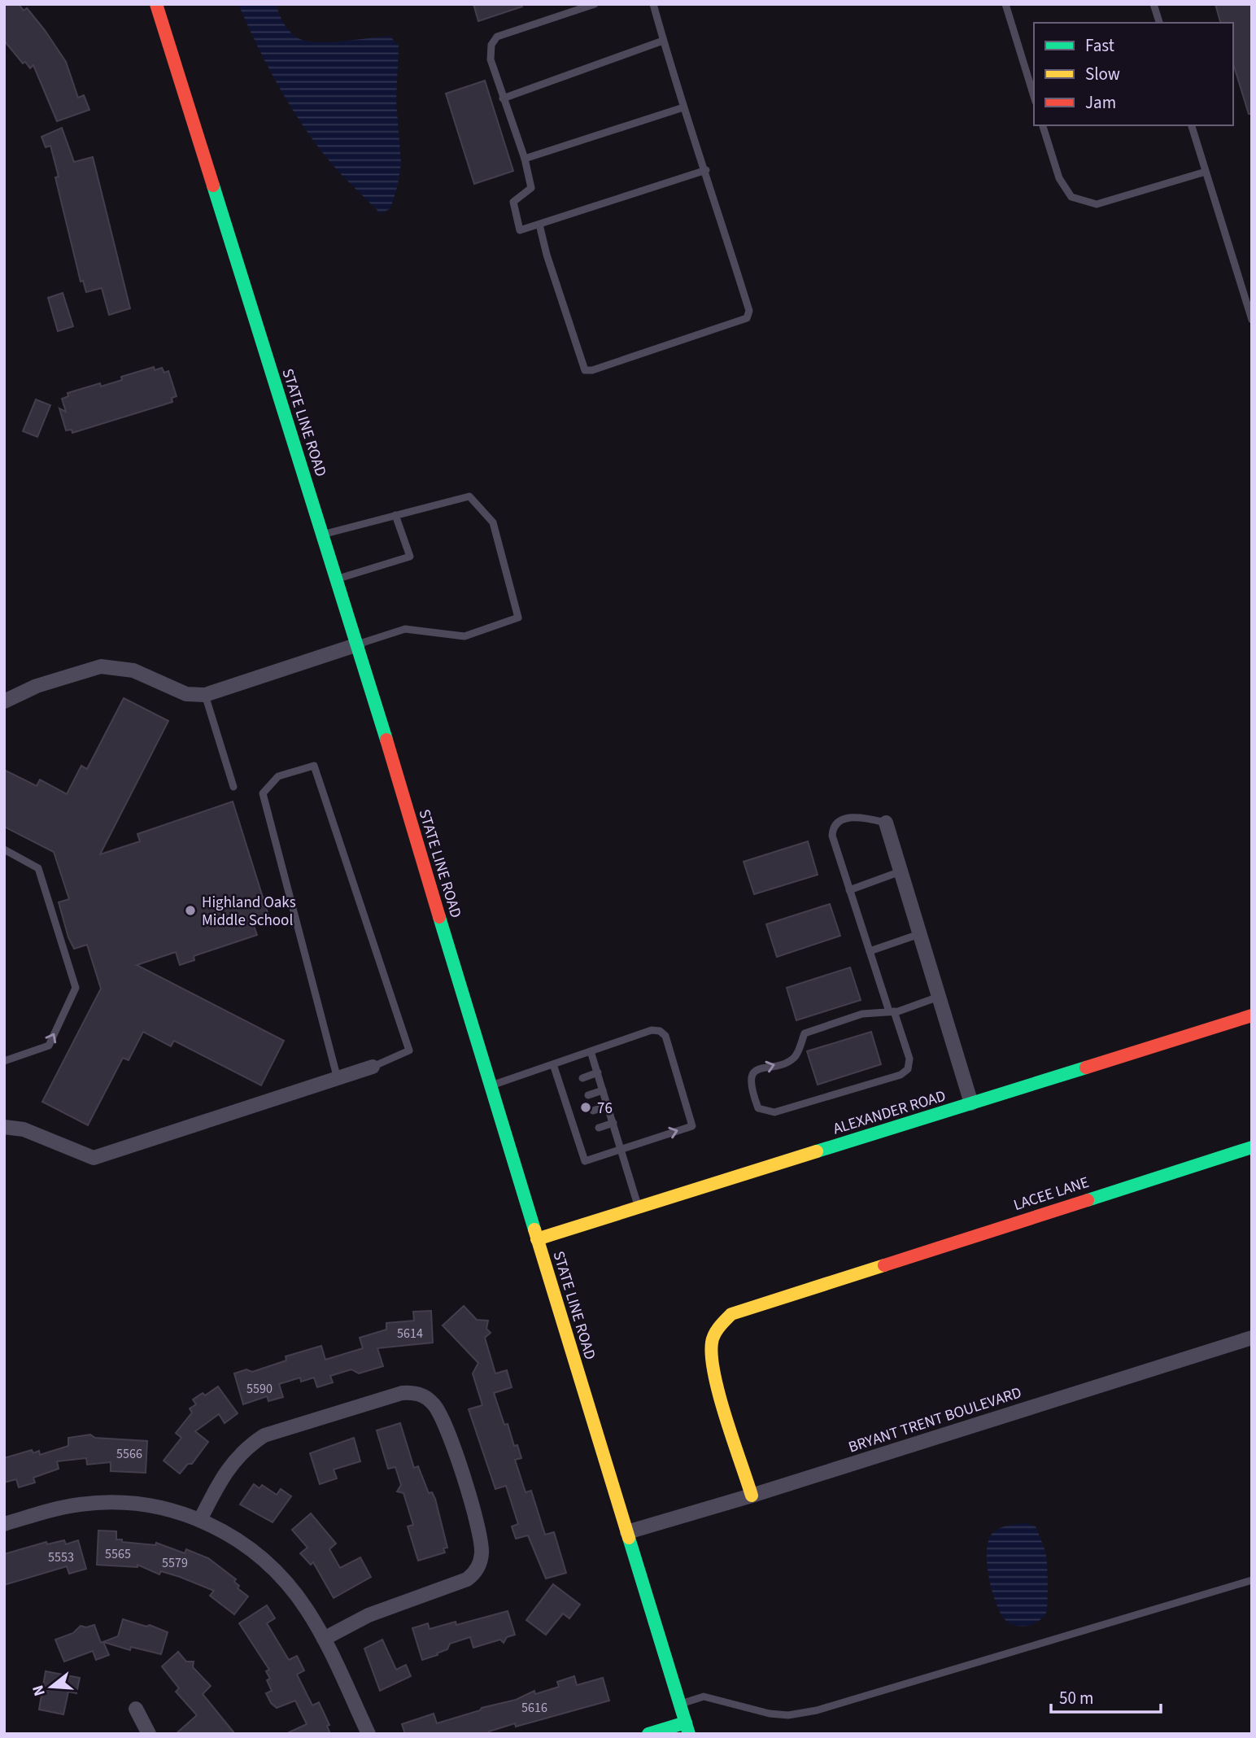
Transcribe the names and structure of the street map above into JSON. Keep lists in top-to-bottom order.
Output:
{
  "streets": {
    "street": [
      "STATE LINE ROAD",
      "ALEXANDER ROAD",
      "LACEE LANE",
      "BRYANT TRENT BOULEVARD"
    ]
  },
  "crossings": [
    ["STATE LINE ROAD", "ALEXANDER ROAD"],
    ["STATE LINE ROAD", "BRYANT TRENT BOULEVARD"],
    ["LACEE LANE", "BRYANT TRENT BOULEVARD"]
  ],
  "places": ["Highland Oaks Middle School", "76"],
  "house_numbers": [
    "5614",
    "5590",
    "5566",
    "5565",
    "5553",
    "5579",
    "5616"
  ],
  "legend": ["Fast", "Slow", "Jam"],
  "scale_bar": "50 m",
  "north": "left"
}
